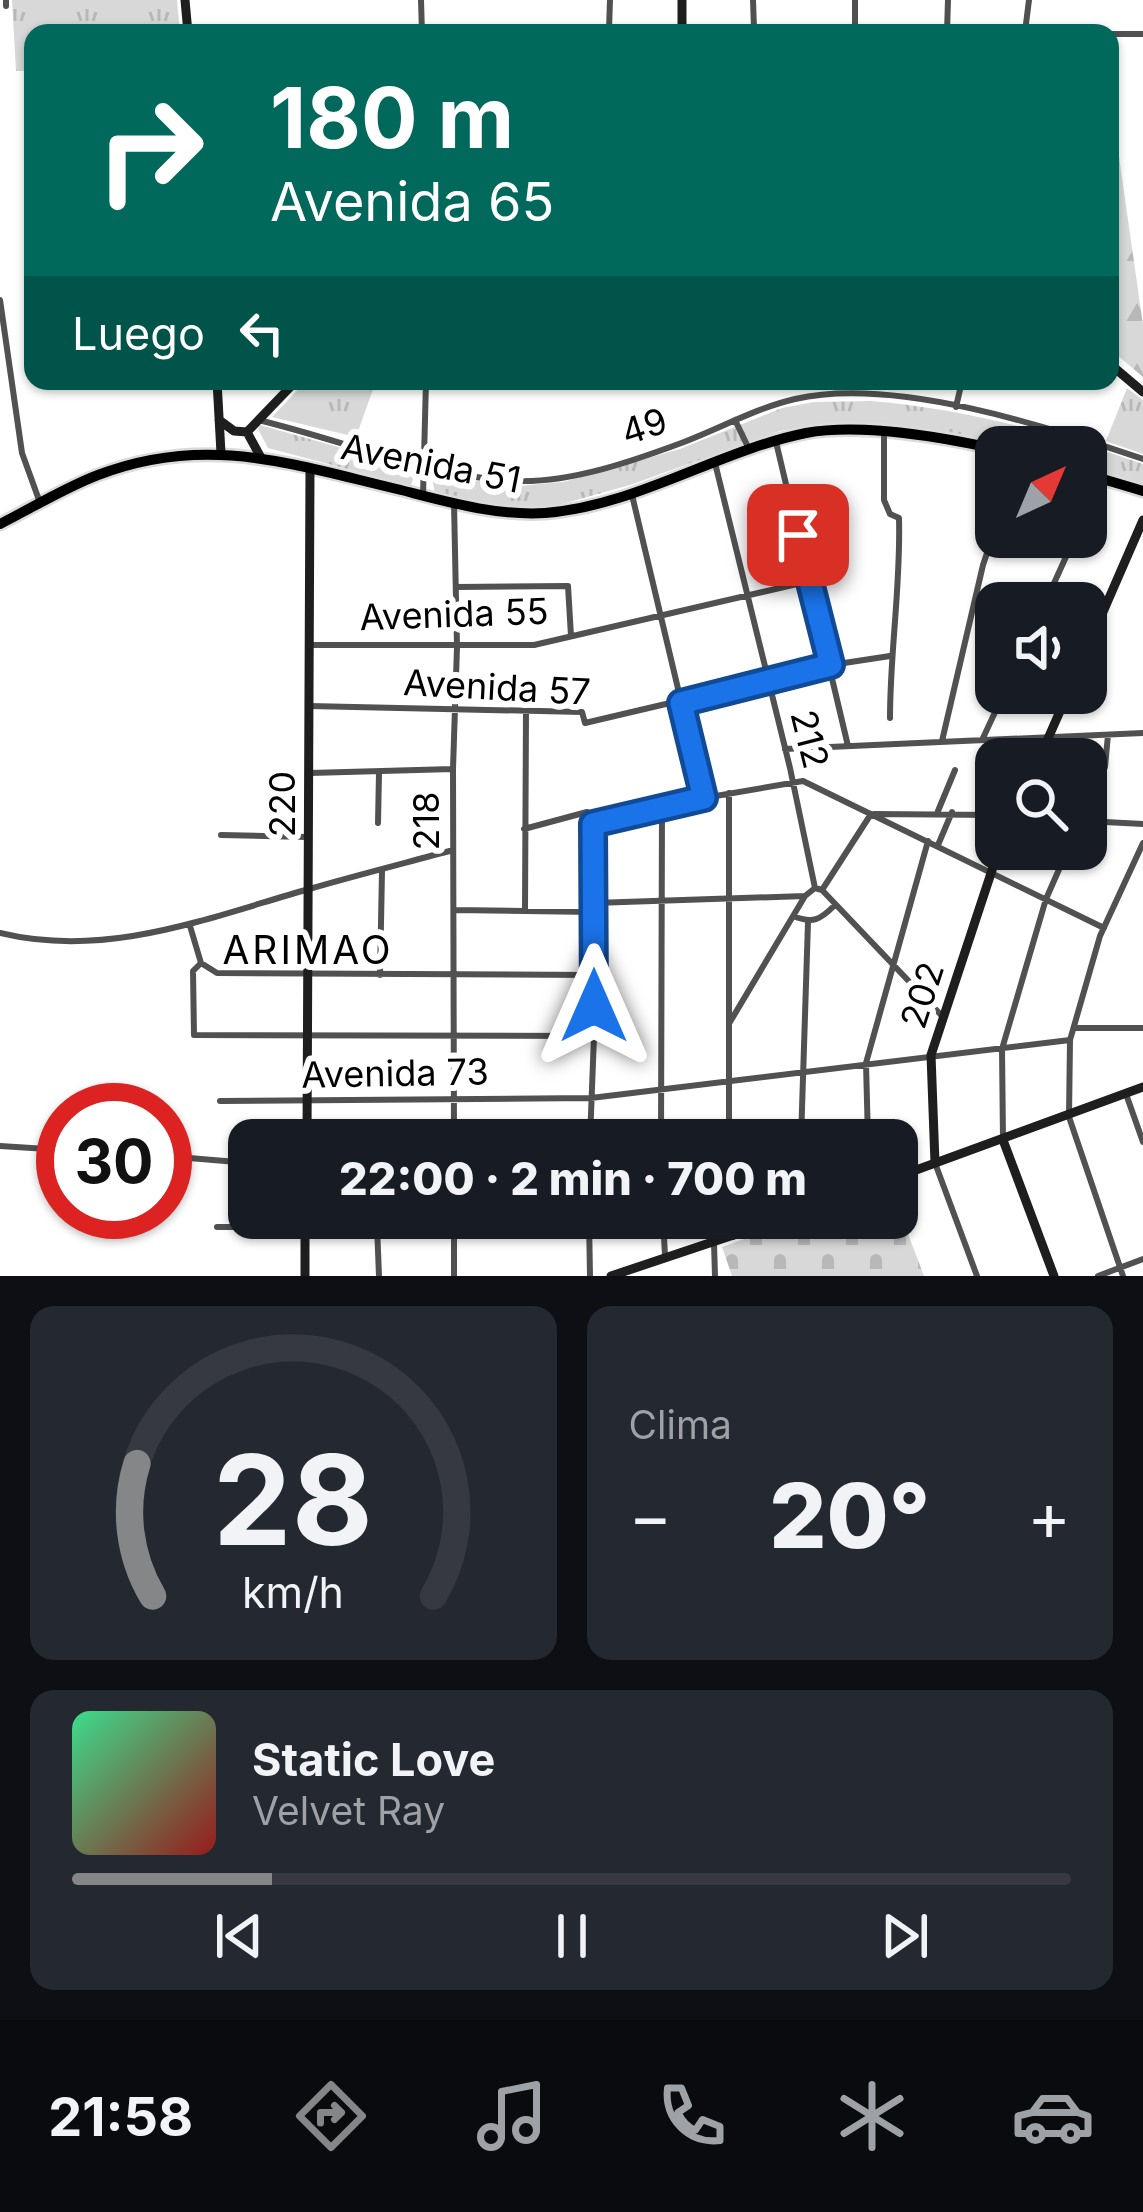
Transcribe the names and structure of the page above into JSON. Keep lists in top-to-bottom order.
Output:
{
  "streets": {
    "main road": ["Avenida 51"],
    "street": [
      "49",
      "Avenida 55",
      "Avenida 57",
      "212",
      "220",
      "218",
      "202",
      "Avenida 73"
    ]
  },
  "crossings": [
    ["Avenida 51", "212"],
    ["Avenida 51", "220"],
    ["Avenida 51", "218"],
    ["Avenida 55", "212"],
    ["Avenida 55", "220"],
    ["Avenida 55", "218"],
    ["Avenida 57", "212"],
    ["Avenida 57", "220"],
    ["Avenida 57", "218"],
    ["220", "Avenida 73"],
    ["218", "Avenida 73"],
    ["202", "Avenida 73"]
  ],
  "districts": ["ARIMAO"],
  "north": "top right",
  "page": {
    "turn": ["180 m", "Avenida 65"],
    "then": "Luego",
    "limit": "30",
    "trip": "22:00 · 2 min · 700 m",
    "tile": "Clima",
    "heat": ["−", "20°", "+"],
    "song": ["Static Love", "Velvet Ray"],
    "tabs": "21:58",
    "gauge": ["28", "km/h"]
  }
}
